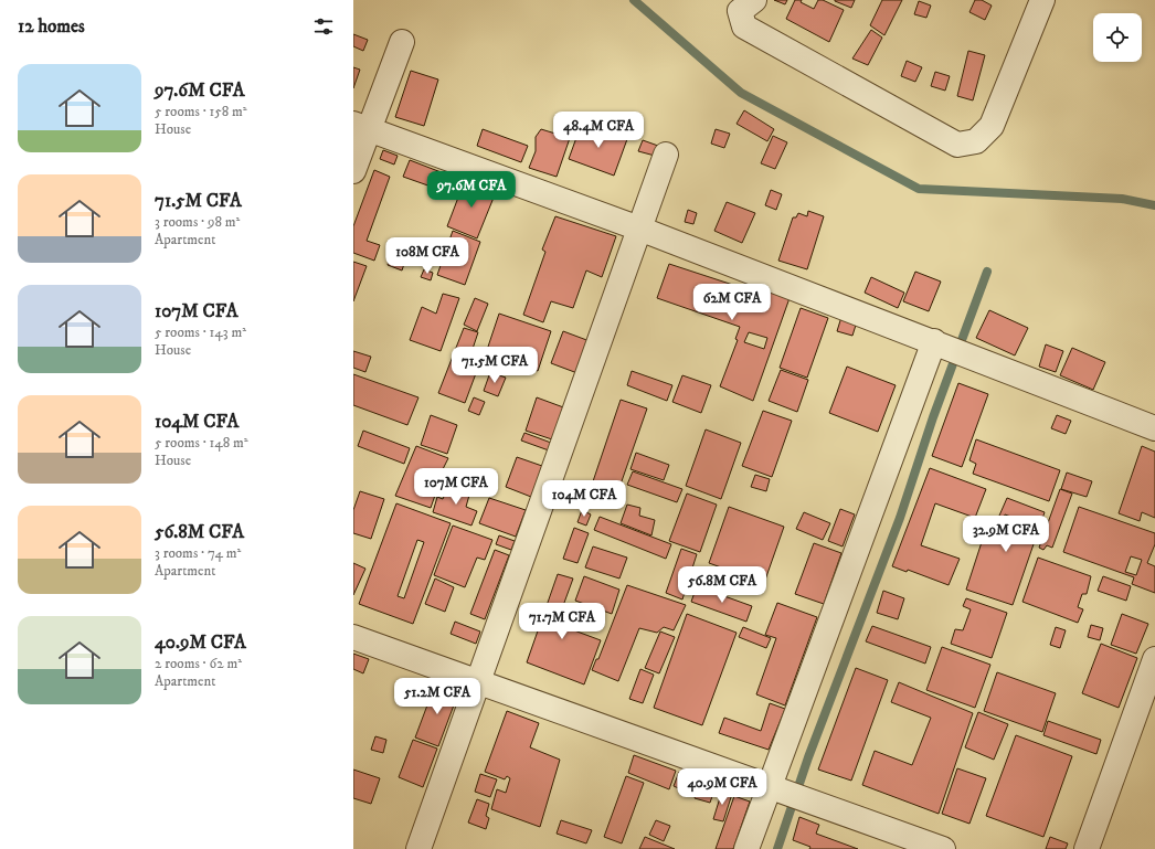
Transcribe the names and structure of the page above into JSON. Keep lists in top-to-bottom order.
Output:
{
  "page": {
    "heading": "12 homes",
    "list": [
      {
        "name": "97.6M CFA",
        "note": "5 rooms · 158 m² · House"
      },
      {
        "name": "71.5M CFA",
        "note": "3 rooms · 98 m² · Apartment"
      },
      {
        "name": "107M CFA",
        "note": "5 rooms · 143 m² · House"
      },
      {
        "name": "104M CFA",
        "note": "5 rooms · 148 m² · House"
      },
      {
        "name": "56.8M CFA",
        "note": "3 rooms · 74 m² · Apartment"
      },
      {
        "name": "40.9M CFA",
        "note": "2 rooms · 62 m² · Apartment"
      }
    ],
    "price": [
      "48.4M CFA",
      "97.6M CFA",
      "108M CFA",
      "62M CFA",
      "71.5M CFA",
      "107M CFA",
      "104M CFA",
      "32.9M CFA",
      "56.8M CFA",
      "71.7M CFA",
      "51.2M CFA",
      "40.9M CFA"
    ]
  }
}
